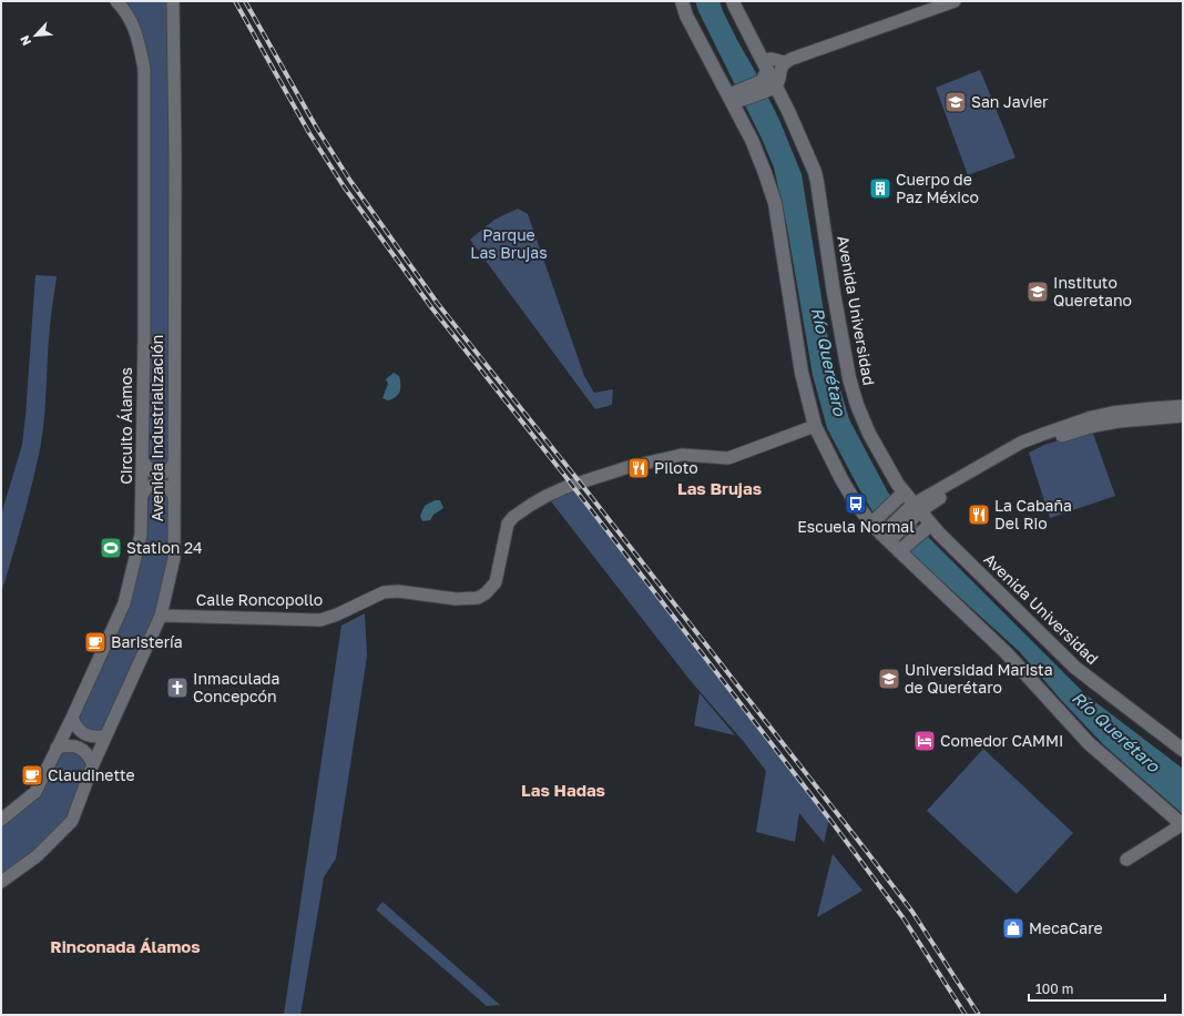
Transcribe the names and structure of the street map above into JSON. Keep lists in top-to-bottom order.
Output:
{
  "streets": {
    "main road": ["Avenida Universidad"],
    "street": ["Circuito Álamos", "Avenida Industrialización", "Calle Roncopollo"]
  },
  "crossings": [
    ["Avenida Industrialización", "Calle Roncopollo"]
  ],
  "districts": ["Las Brujas", "Las Hadas", "Rinconada Álamos"],
  "water": ["Río Querétaro"],
  "parks": ["Parque Las Brujas"],
  "places": {
    "school or university": ["San Javier", "Instituto Queretano", "Universidad Marista de Querétaro"],
    "building": ["Cuerpo de Paz México"],
    "restaurant": ["Piloto", "La Cabaña Del Rio"],
    "bus stop": ["Escuela Normal"],
    "sports": ["Station 24"],
    "cafe": ["Baristería", "Claudinette"],
    "church": ["Inmaculada Concepcón"],
    "hotel": ["Comedor CAMMI"],
    "shop": ["MecaCare"]
  },
  "scale_bar": "100 m",
  "north": "bottom left"
}
